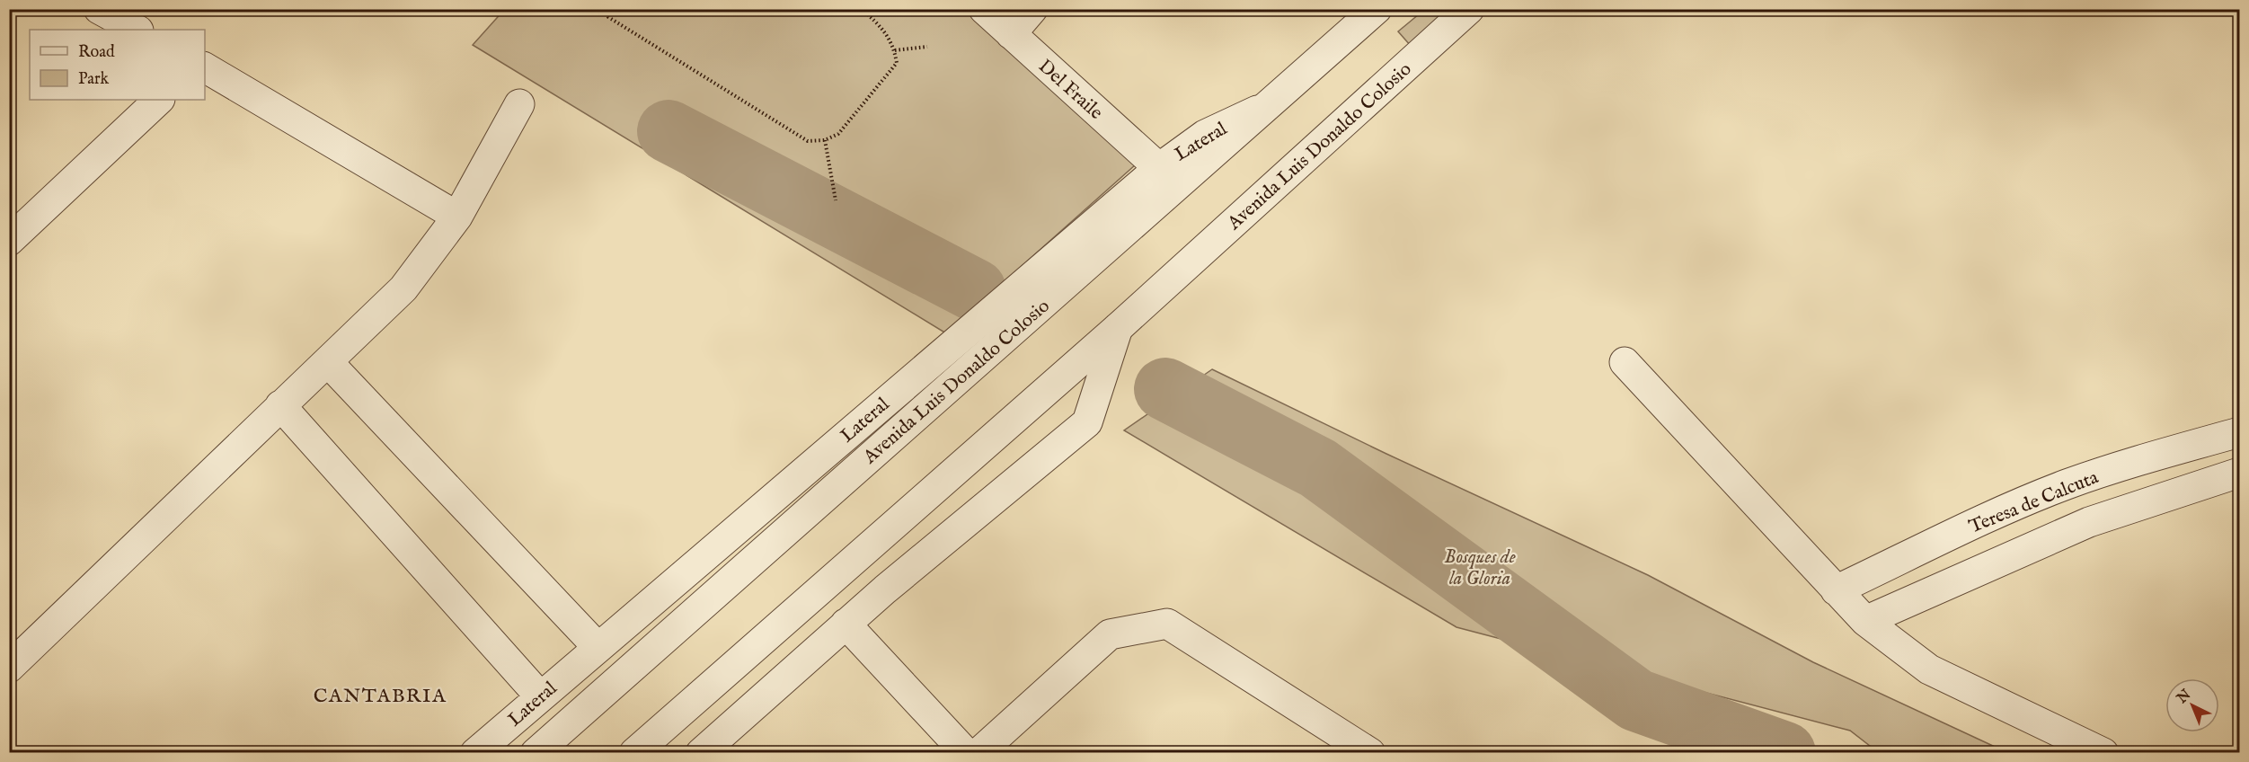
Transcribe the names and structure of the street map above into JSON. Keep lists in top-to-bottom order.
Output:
{
  "streets": {
    "street": [
      "Del Fraile",
      "Lateral",
      "Avenida Luis Donaldo Colosio",
      "Teresa de Calcuta"
    ]
  },
  "crossings": [
    ["Del Fraile", "Lateral"],
    ["Lateral", "Avenida Luis Donaldo Colosio"]
  ],
  "districts": ["CANTABRIA"],
  "parks": ["Bosques de la Gloria"],
  "legend": ["Road", "Park"],
  "north": "top left"
}
